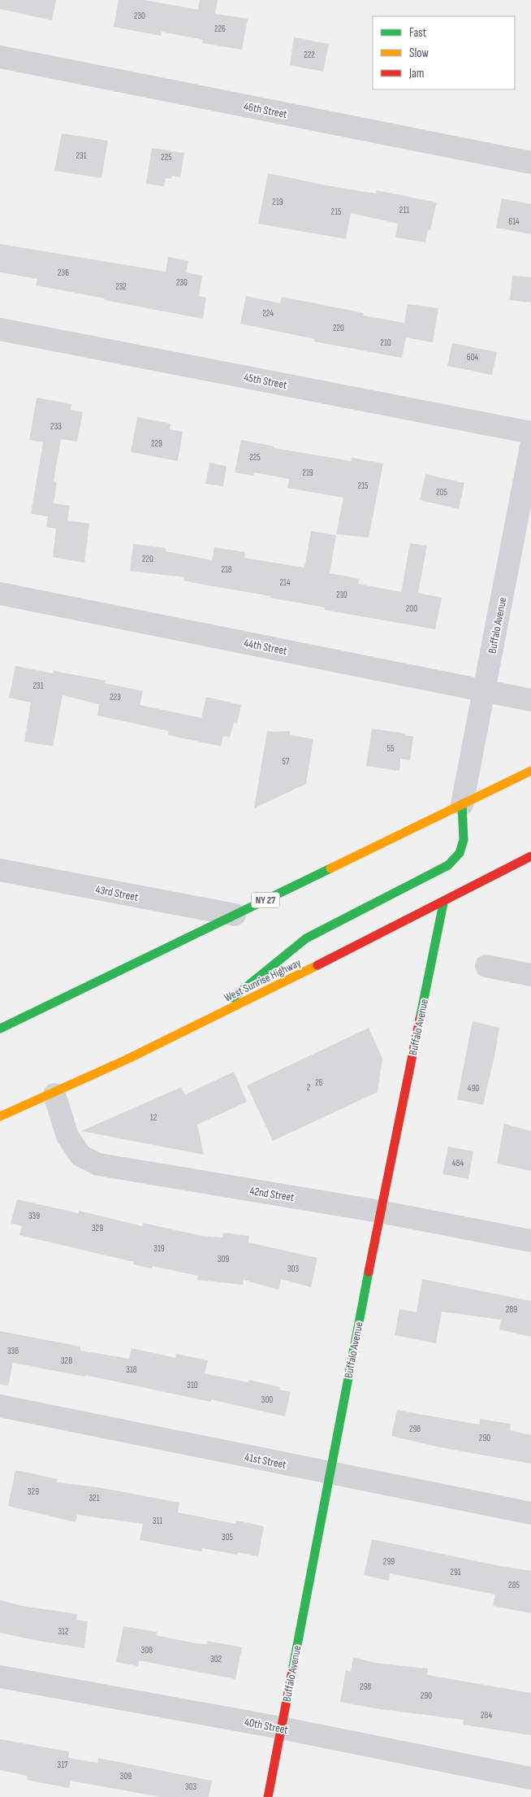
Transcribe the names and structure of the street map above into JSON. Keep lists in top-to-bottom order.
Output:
{
  "streets": {
    "main road": ["Buffalo Avenue", "NY 27", "West Sunrise Highway"],
    "street": [
      "46th Street",
      "45th Street",
      "44th Street",
      "43rd Street",
      "42nd Street",
      "41st Street",
      "40th Street"
    ]
  },
  "crossings": [
    ["Buffalo Avenue", "44th Street"],
    ["Buffalo Avenue", "NY 27"],
    ["Buffalo Avenue", "West Sunrise Highway"],
    ["Buffalo Avenue", "42nd Street"],
    ["Buffalo Avenue", "41st Street"],
    ["Buffalo Avenue", "40th Street"],
    ["43rd Street", "NY 27"],
    ["West Sunrise Highway", "42nd Street"]
  ],
  "house_numbers": [
    "230",
    "226",
    "222",
    "231",
    "225",
    "219",
    "211",
    "215",
    "614",
    "236",
    "230",
    "232",
    "224",
    "220",
    "210",
    "604",
    "233",
    "229",
    "225",
    "219",
    "215",
    "205",
    "220",
    "218",
    "214",
    "210",
    "200",
    "231",
    "223",
    "55",
    "57",
    "26",
    "2",
    "490",
    "12",
    "484",
    "339",
    "329",
    "319",
    "309",
    "303",
    "289",
    "338",
    "328",
    "318",
    "310",
    "300",
    "298",
    "290",
    "329",
    "321",
    "311",
    "305",
    "299",
    "291",
    "285",
    "312",
    "308",
    "302",
    "298",
    "290",
    "284",
    "317",
    "309",
    "303"
  ],
  "legend": ["Fast", "Slow", "Jam"]
}
